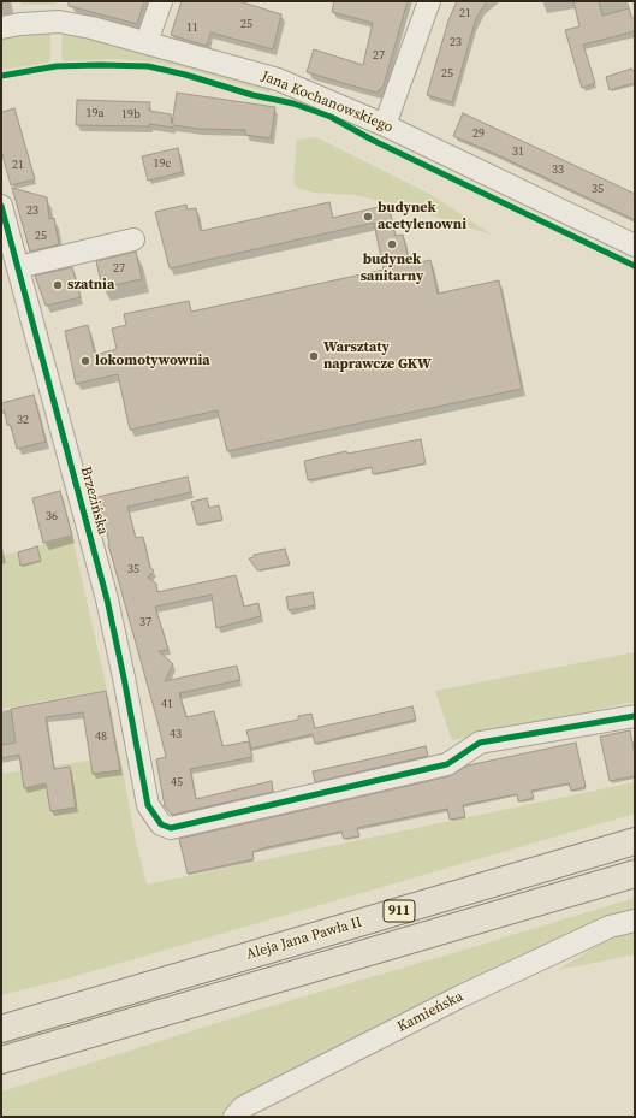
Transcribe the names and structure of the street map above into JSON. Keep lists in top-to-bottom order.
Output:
{
  "streets": {
    "main road": ["911", "Aleja Jana Pawła II"],
    "street": ["Jana Kochanowskiego", "Brzezińska", "Kamieńska"]
  },
  "places": [
    "budynek acetylenowni",
    "budynek sanitarny",
    "szatnia",
    "Warsztaty naprawcze GKW",
    "lokomotywownia"
  ],
  "house_numbers": [
    "21",
    "25",
    "11",
    "23",
    "27",
    "25",
    "19a",
    "19b",
    "29",
    "31",
    "19c",
    "21",
    "33",
    "35",
    "23",
    "25",
    "27",
    "32",
    "36",
    "35",
    "37",
    "41",
    "43",
    "48",
    "45"
  ]
}
